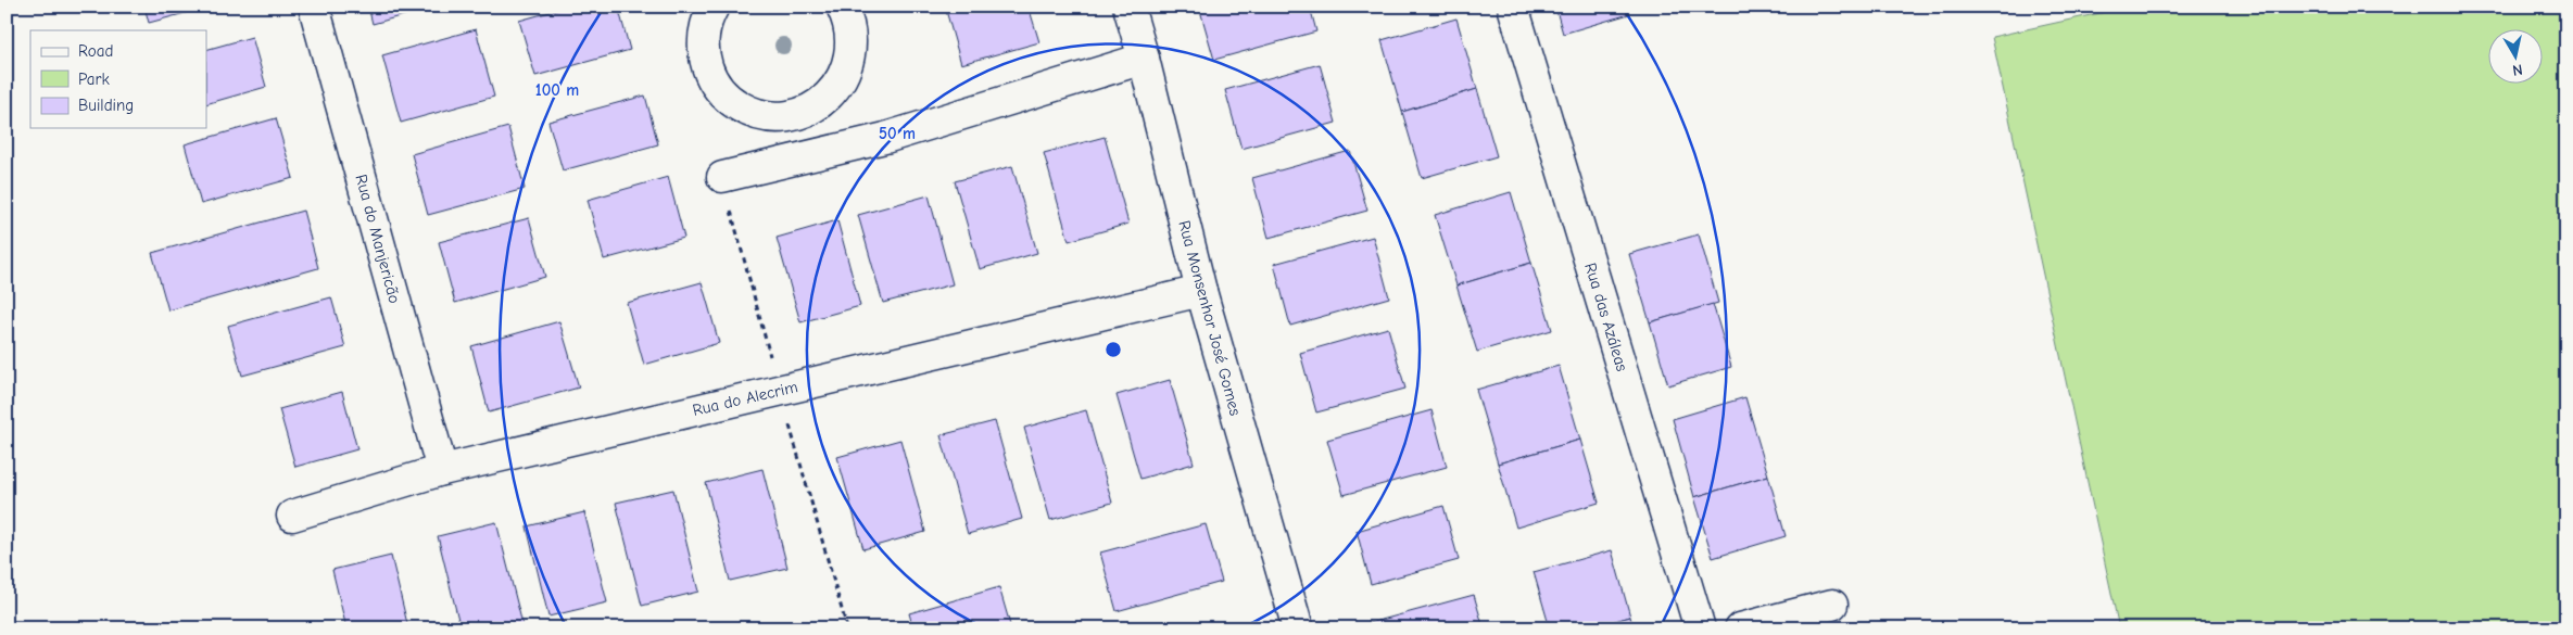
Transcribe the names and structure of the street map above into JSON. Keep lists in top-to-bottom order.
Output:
{
  "streets": {
    "street": [
      "Rua do Manjericão",
      "Rua das Azáleas",
      "Rua Monsenhor José Gomes",
      "Rua do Alecrim"
    ]
  },
  "crossings": [
    ["Rua do Manjericão", "Rua do Alecrim"],
    ["Rua Monsenhor José Gomes", "Rua do Alecrim"]
  ],
  "legend": ["Road", "Park", "Building"],
  "north": "bottom",
  "rings": ["100 m", "50 m"]
}
